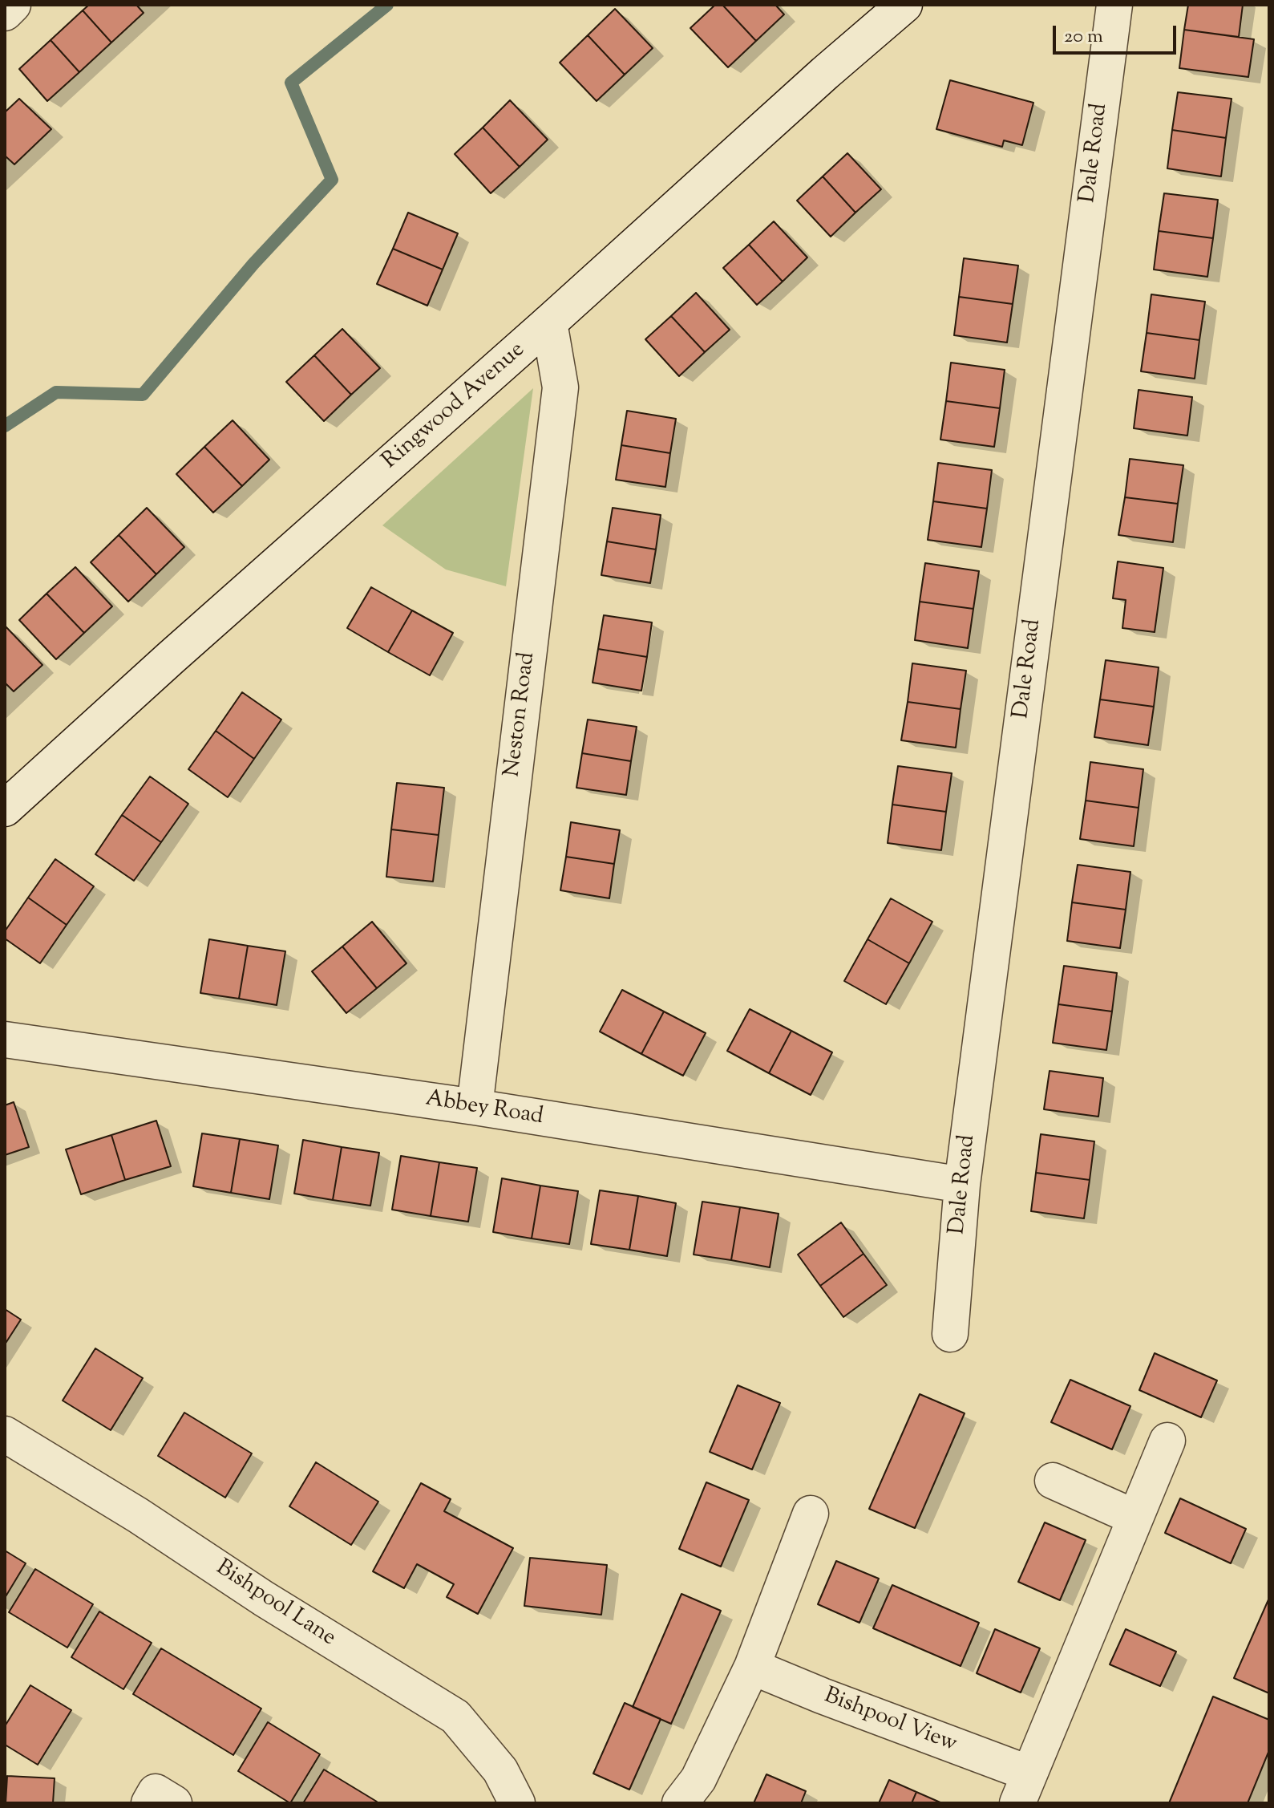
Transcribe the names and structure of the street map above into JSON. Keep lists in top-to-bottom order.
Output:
{
  "streets": {
    "street": [
      "Dale Road",
      "Ringwood Avenue",
      "Neston Road",
      "Abbey Road",
      "Bishpool Lane",
      "Bishpool View"
    ]
  },
  "crossings": [
    ["Dale Road", "Abbey Road"],
    ["Ringwood Avenue", "Neston Road"],
    ["Neston Road", "Abbey Road"]
  ],
  "scale_bar": "20 m"
}
